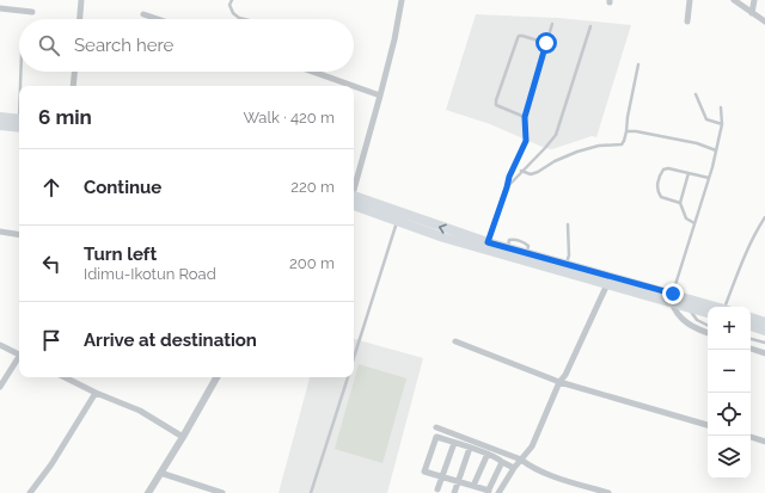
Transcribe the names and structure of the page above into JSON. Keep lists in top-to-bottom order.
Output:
{
  "page": {
    "search": "Search here",
    "heading": ["6 min", "Walk · 420 m"],
    "list": [
      ["Continue", "220 m"],
      ["Turn left", "Idimu-Ikotun Road", "200 m"],
      "Arrive at destination"
    ],
    "map_buttons": ["+", "−"]
  }
}
